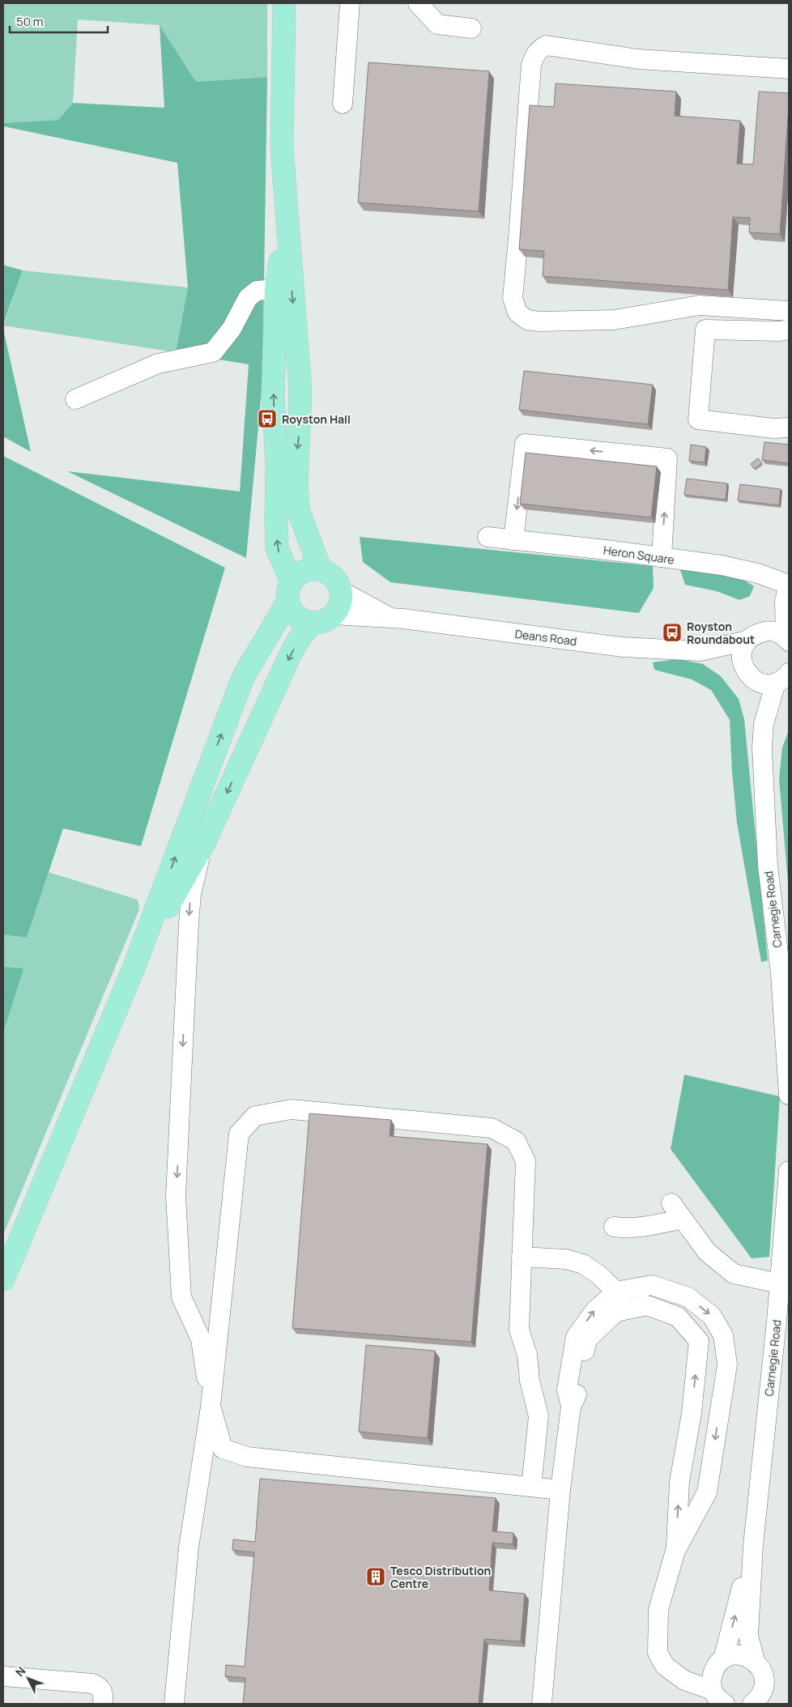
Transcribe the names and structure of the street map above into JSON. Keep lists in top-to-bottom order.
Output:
{
  "streets": {
    "street": ["Heron Square", "Deans Road", "Carnegie Road"]
  },
  "crossings": [
    ["Deans Road", "Carnegie Road"]
  ],
  "places": {
    "bus stop": ["Royston Hall", "Royston Roundabout"],
    "building": ["Tesco Distribution Centre"]
  },
  "scale_bar": "50 m",
  "north": "top left"
}
